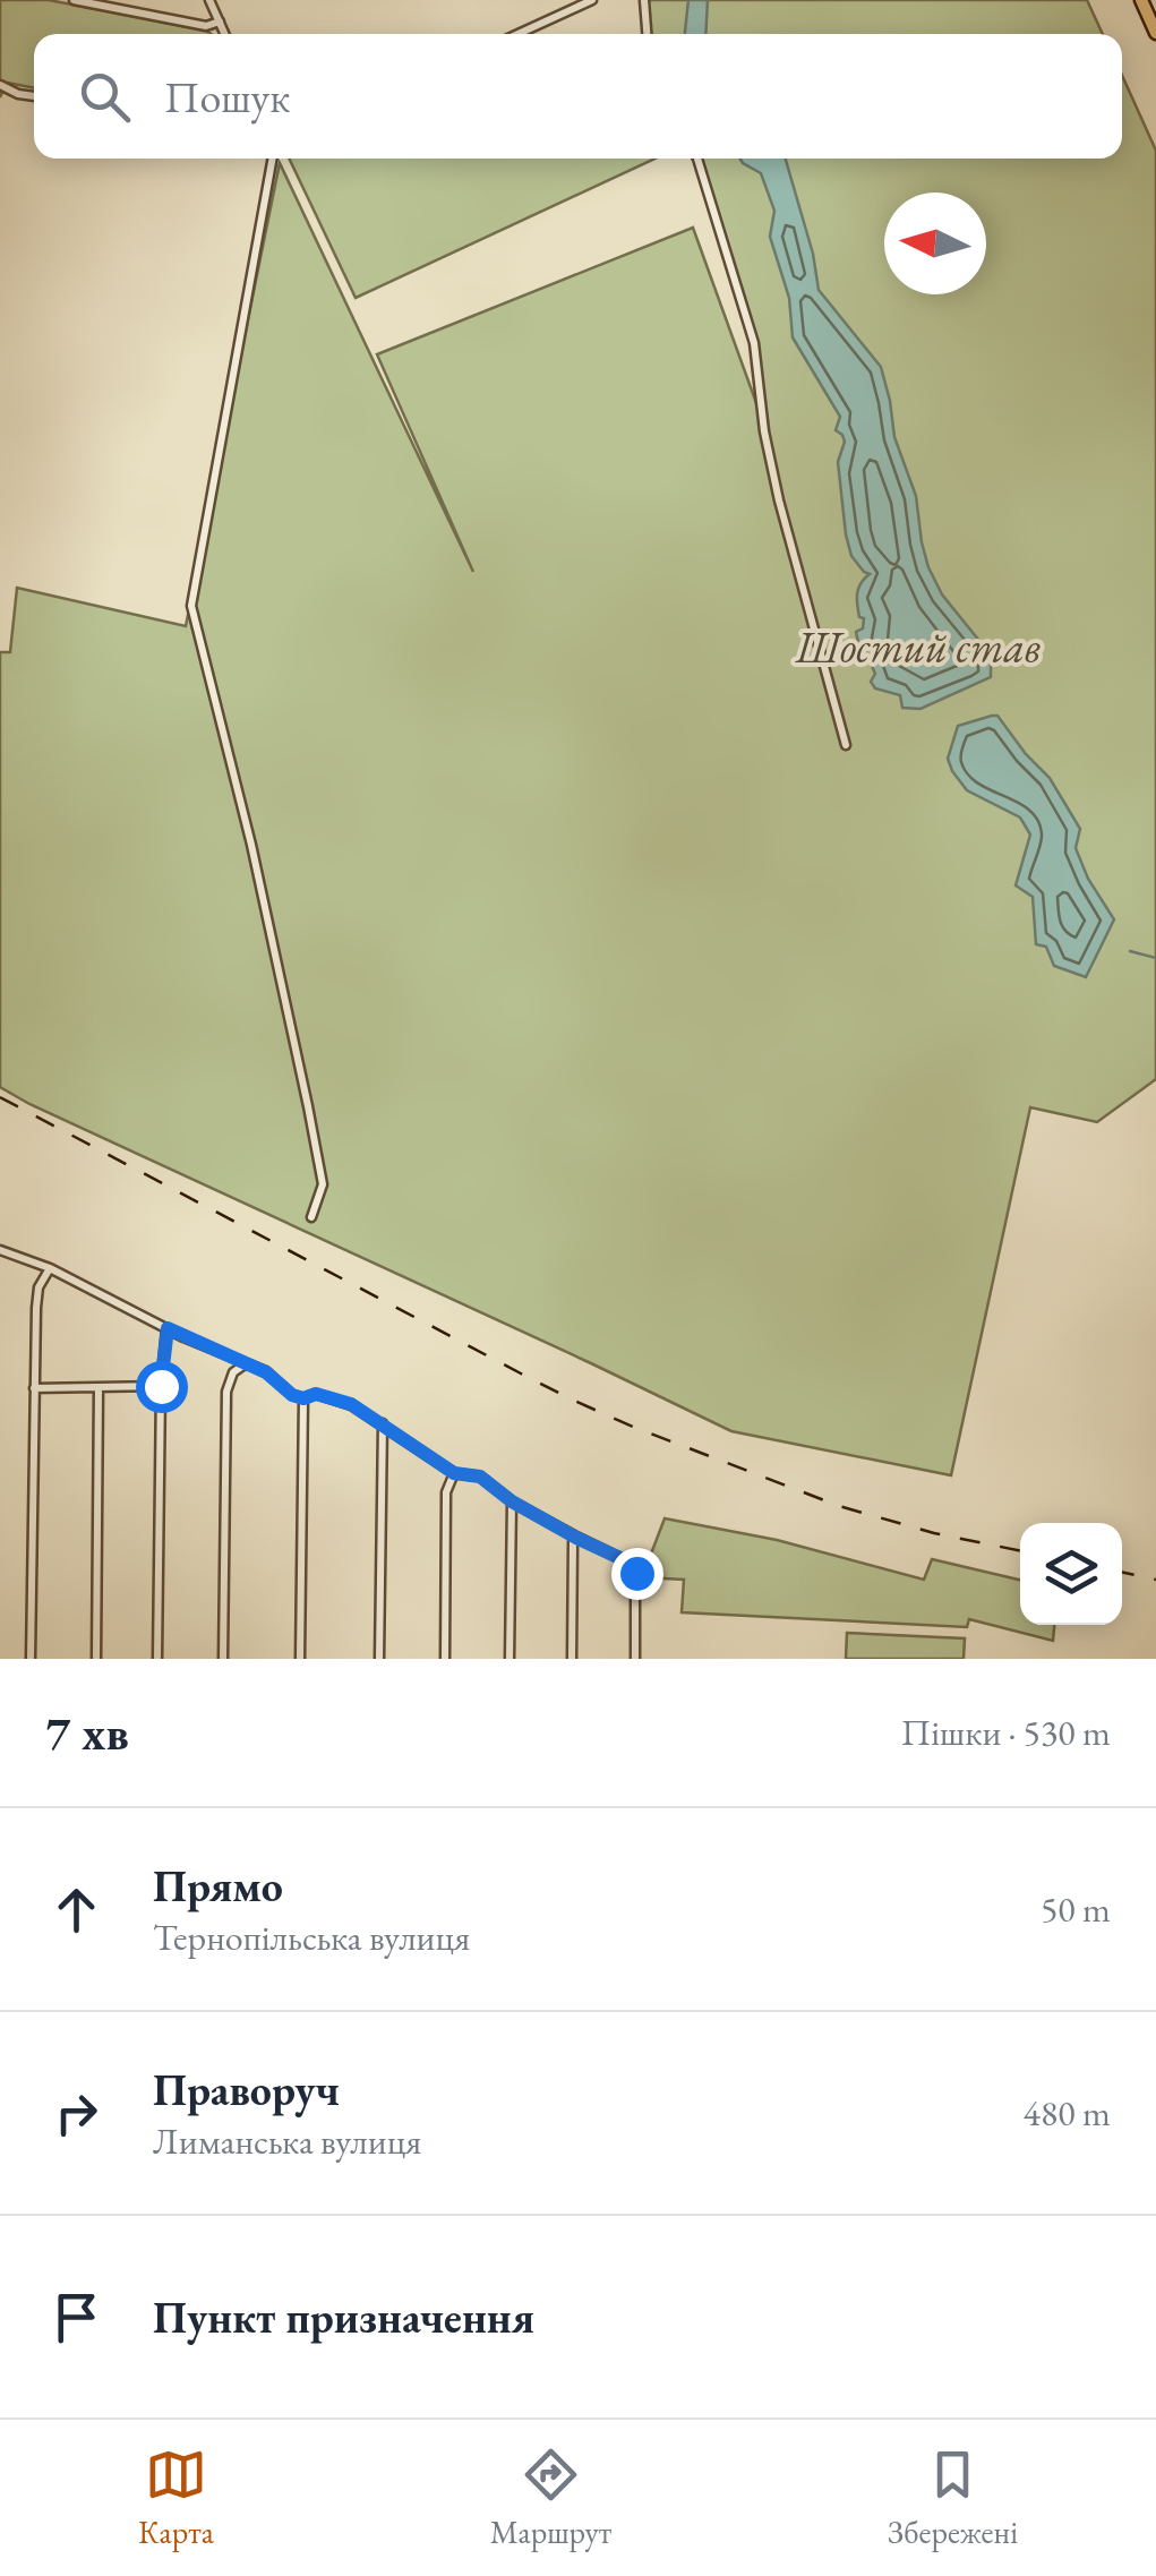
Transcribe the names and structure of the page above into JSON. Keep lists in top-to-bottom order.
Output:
{
  "water": ["Шостий став"],
  "north": "left",
  "page": {
    "search": "Пошук",
    "heading": ["7 хв", "Пішки · 530 m"],
    "list": [
      ["Прямо", "Тернопільська вулиця", "50 m"],
      ["Праворуч", "Лиманська вулиця", "480 m"],
      "Пункт призначення"
    ],
    "nav": ["Карта", "Маршрут", "Збережені"]
  }
}
